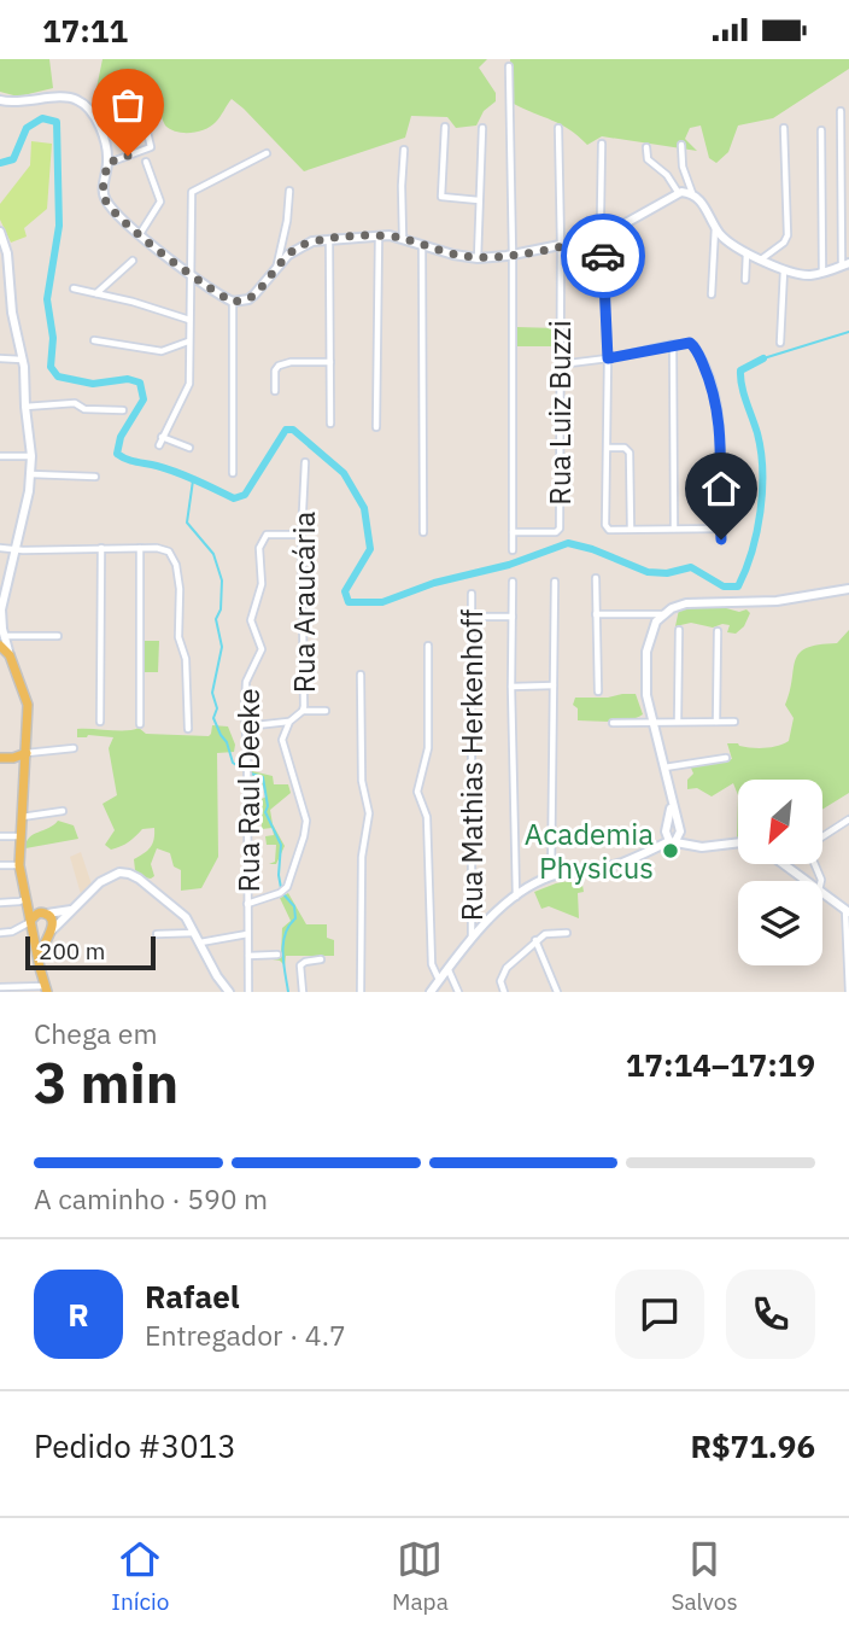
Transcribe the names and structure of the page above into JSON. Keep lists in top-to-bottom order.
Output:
{
  "streets": {
    "street": [
      "Rua Luiz Buzzi",
      "Rua Araucária",
      "Rua Mathias Herkenhoff",
      "Rua Raul Deeke"
    ]
  },
  "crossings": [
    ["Rua Araucária", "Rua Raul Deeke"]
  ],
  "places": ["Academia Physicus"],
  "scale_bar": "200 m",
  "north": "bottom left",
  "page": {
    "status": "17:11",
    "scale": "200 m",
    "heading": ["3 min", "Chega em", "17:14–17:19"],
    "panel": [
      "Rafael",
      "Entregador · 4.7",
      "Pedido #3013",
      "R$71.96"
    ],
    "bar": "A caminho · 590 m",
    "round": "R",
    "tabs": ["Início", "Mapa", "Salvos"]
  }
}
